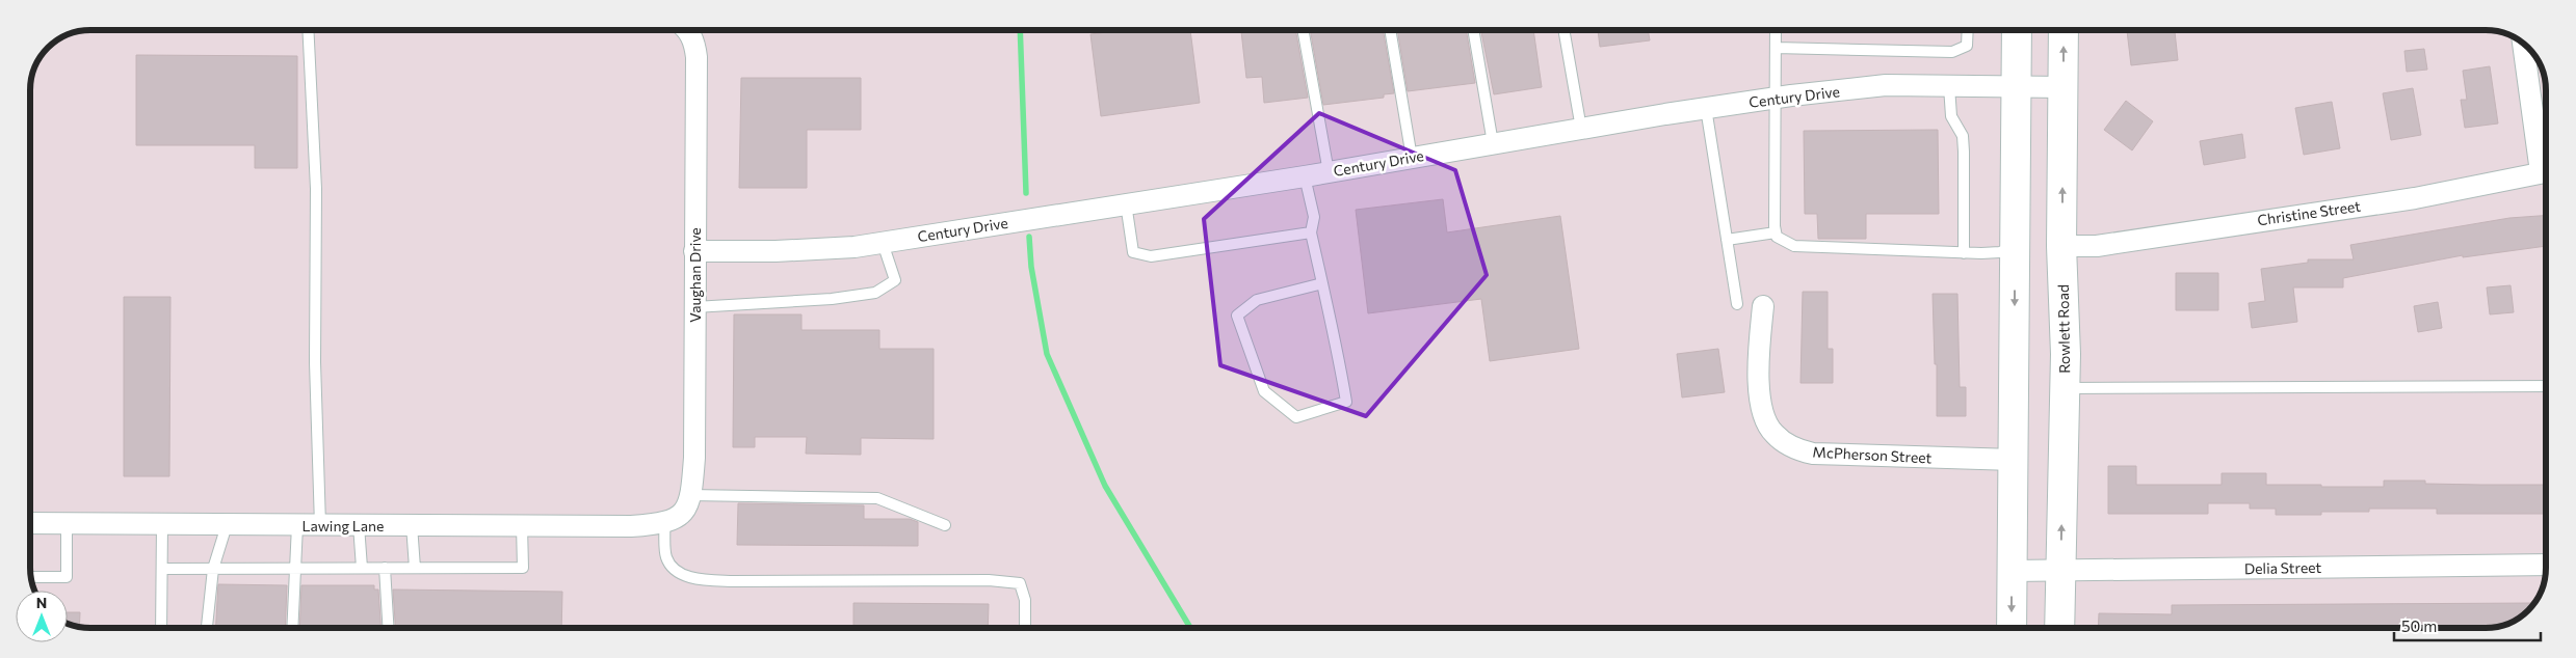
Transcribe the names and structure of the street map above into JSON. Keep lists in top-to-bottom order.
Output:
{
  "streets": {
    "main road": ["Rowlett Road"],
    "street": [
      "Century Drive",
      "Christine Street",
      "Vaughan Drive",
      "McPherson Street",
      "Lawing Lane",
      "Delia Street"
    ]
  },
  "crossings": [
    ["Century Drive", "Vaughan Drive"],
    ["Century Drive", "Rowlett Road"],
    ["Christine Street", "Rowlett Road"],
    ["Vaughan Drive", "Lawing Lane"],
    ["Rowlett Road", "Delia Street"]
  ],
  "scale_bar": "50 m",
  "north": "top"
}
